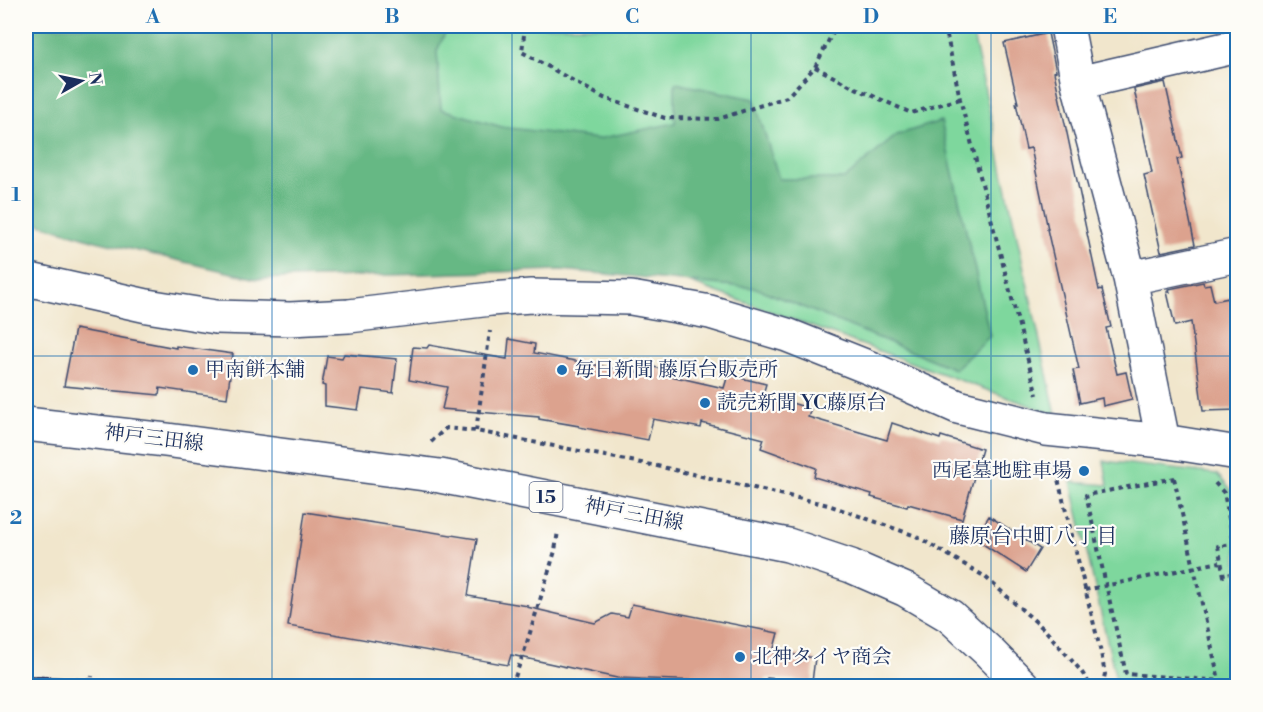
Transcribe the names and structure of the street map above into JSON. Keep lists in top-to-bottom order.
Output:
{
  "streets": {
    "street": ["神戸三田線", "15"]
  },
  "districts": ["藤原台中町八丁目"],
  "places": [
    "甲南餅本舗",
    "毎日新聞 藤原台販売所",
    "読売新聞 YC藤原台",
    "西尾墓地駐車場",
    "北神タイヤ商会"
  ],
  "north": "right",
  "grid": {
    "columns": [
      "A",
      "B",
      "C",
      "D",
      "E"
    ],
    "rows": ["1", "2"]
  }
}
